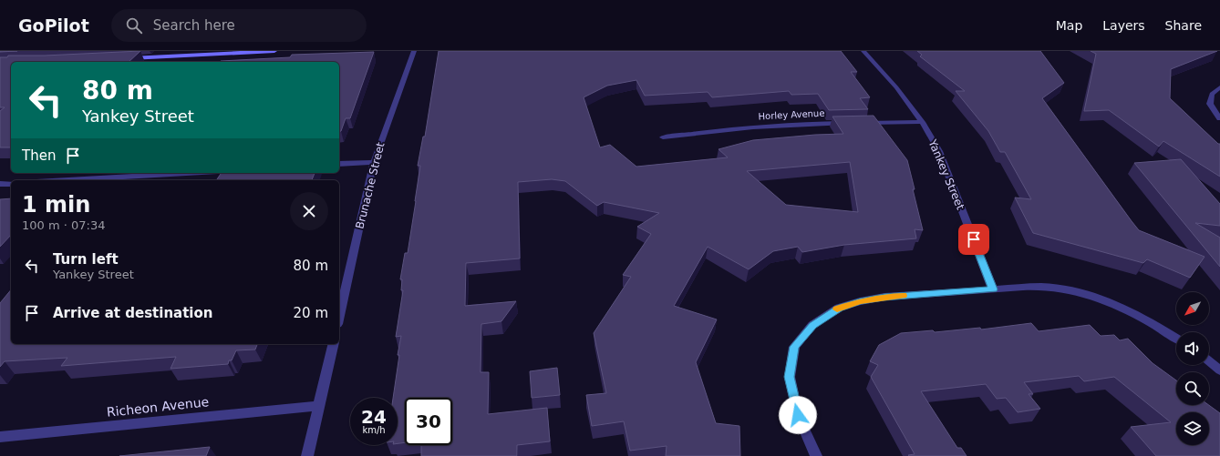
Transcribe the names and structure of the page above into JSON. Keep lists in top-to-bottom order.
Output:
{
  "streets": {
    "street": [
      "Horley Avenue",
      "Yankey Street",
      "Brunache Street",
      "Richeon Avenue"
    ]
  },
  "crossings": [
    ["Horley Avenue", "Yankey Street"]
  ],
  "north": "bottom left",
  "page": {
    "header": "GoPilot",
    "search": "Search here",
    "nav": ["Map", "Layers", "Share"],
    "turn": ["80 m", "Yankey Street"],
    "then": "Then",
    "heading": ["1 min", "100 m · 07:34"],
    "list": [
      {
        "name": "Turn left",
        "note": "Yankey Street",
        "value": "80 m"
      },
      {
        "name": "Arrive at destination",
        "value": "20 m"
      }
    ],
    "speed": "24 km/h",
    "limit": "30"
  }
}
